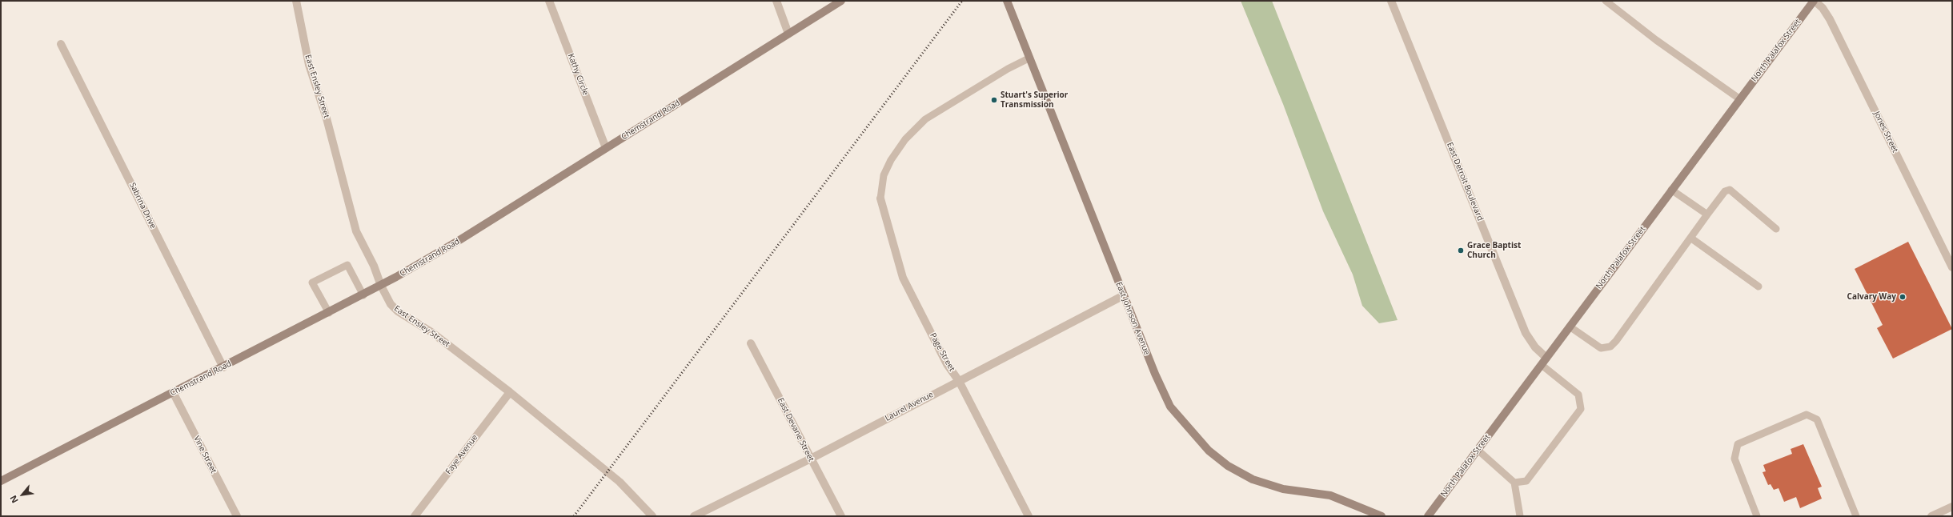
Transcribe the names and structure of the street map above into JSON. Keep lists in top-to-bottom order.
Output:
{
  "streets": {
    "main road": ["North Palafox Street", "Chemstrand Road", "East Johnson Avenue"],
    "street": [
      "Kathy Circle",
      "East Ensley Street",
      "Jones Street",
      "East Detroit Boulevard",
      "Sabrina Drive",
      "Page Street",
      "Laurel Avenue",
      "East Devane Street",
      "Vine Street",
      "Faye Avenue"
    ]
  },
  "crossings": [
    ["North Palafox Street", "Jones Street"],
    ["North Palafox Street", "East Detroit Boulevard"],
    ["Kathy Circle", "Chemstrand Road"],
    ["East Ensley Street", "Chemstrand Road"],
    ["East Ensley Street", "Faye Avenue"],
    ["Chemstrand Road", "Sabrina Drive"],
    ["Chemstrand Road", "Vine Street"],
    ["East Johnson Avenue", "Laurel Avenue"],
    ["Page Street", "Laurel Avenue"],
    ["Laurel Avenue", "East Devane Street"]
  ],
  "places": ["Stuart's Superior Transmission", "Grace Baptist Church", "Calvary Way"],
  "north": "bottom left"
}
